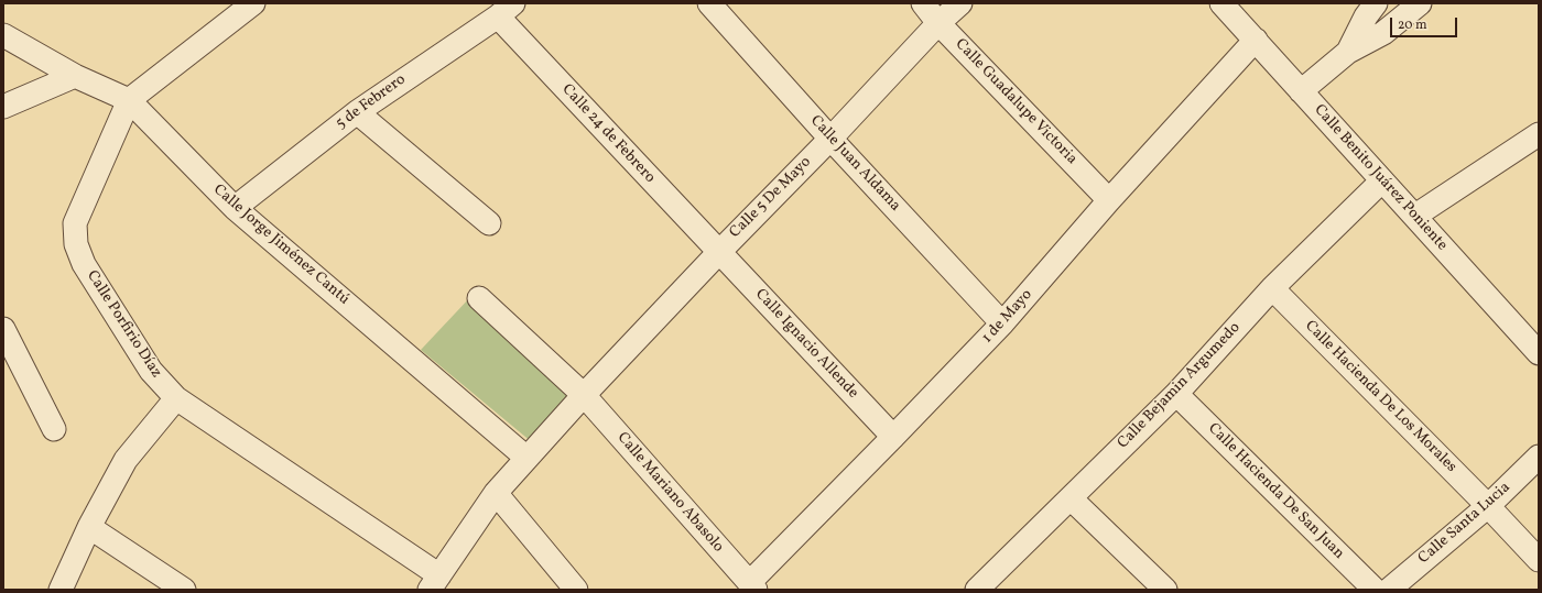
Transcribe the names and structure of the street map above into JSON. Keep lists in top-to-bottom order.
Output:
{
  "streets": {
    "street": [
      "5 de Febrero",
      "Calle Guadalupe Victoria",
      "Calle 24 de Febrero",
      "Calle Juan Aldama",
      "Calle Benito Juárez Poniente",
      "Calle 5 De Mayo",
      "Calle Jorge Jiménez Cantú",
      "1 de Mayo",
      "Calle Porfirio Díaz",
      "Calle Ignacio Allende",
      "Calle Bejamin Argumedo",
      "Calle Hacienda De Los Morales",
      "Calle Hacienda De San Juan",
      "Calle Mariano Abasolo",
      "Calle Santa Lucia"
    ]
  },
  "crossings": [
    ["5 de Febrero", "Calle 24 de Febrero"],
    ["5 de Febrero", "Calle Jorge Jiménez Cantú"],
    ["Calle Guadalupe Victoria", "Calle 5 De Mayo"],
    ["Calle Guadalupe Victoria", "1 de Mayo"],
    ["Calle 24 de Febrero", "Calle 5 De Mayo"],
    ["Calle 24 de Febrero", "Calle Ignacio Allende"],
    ["Calle Juan Aldama", "Calle 5 De Mayo"],
    ["Calle Juan Aldama", "1 de Mayo"],
    ["Calle Benito Juárez Poniente", "1 de Mayo"],
    ["Calle Benito Juárez Poniente", "Calle Bejamin Argumedo"],
    ["Calle 5 De Mayo", "Calle Jorge Jiménez Cantú"],
    ["Calle 5 De Mayo", "Calle Porfirio Díaz"],
    ["Calle 5 De Mayo", "Calle Ignacio Allende"],
    ["Calle 5 De Mayo", "Calle Mariano Abasolo"],
    ["Calle Jorge Jiménez Cantú", "Calle Porfirio Díaz"],
    ["1 de Mayo", "Calle Ignacio Allende"],
    ["1 de Mayo", "Calle Mariano Abasolo"],
    ["Calle Bejamin Argumedo", "Calle Hacienda De Los Morales"],
    ["Calle Bejamin Argumedo", "Calle Hacienda De San Juan"],
    ["Calle Hacienda De Los Morales", "Calle Santa Lucia"]
  ],
  "scale_bar": "20 m"
}
